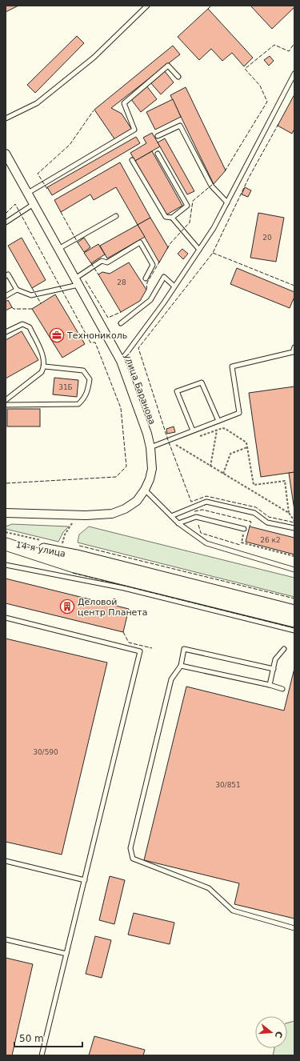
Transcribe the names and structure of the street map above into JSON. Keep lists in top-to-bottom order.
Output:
{
  "streets": {
    "main road": ["14-я улица"],
    "street": ["улица Баранова"]
  },
  "places": {
    "office": ["Технониколь"],
    "building": ["Деловой центр Планета"]
  },
  "house_numbers": [
    "20",
    "28",
    "31Б",
    "26 к2",
    "30/590",
    "30/851"
  ],
  "scale_bar": "50 m",
  "north": "right"
}
